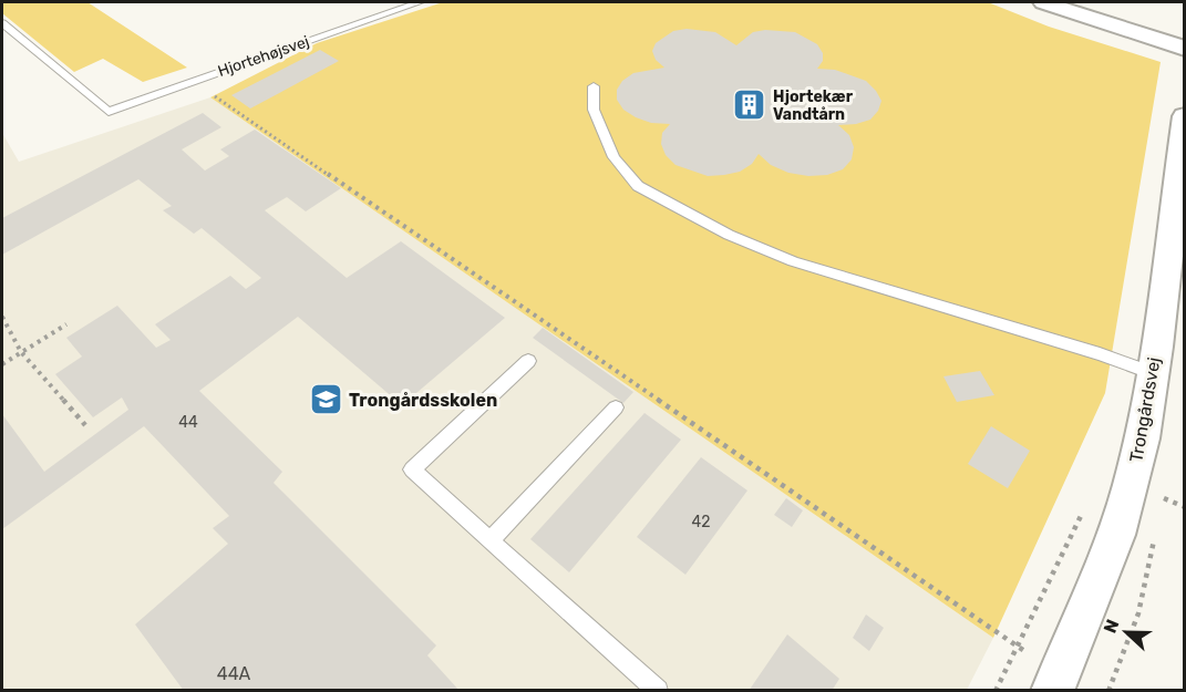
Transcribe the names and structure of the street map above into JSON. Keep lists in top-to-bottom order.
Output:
{
  "streets": {
    "street": ["Trongårdsvej"],
    "lane": ["Hjortehøjsvej"]
  },
  "places": {
    "building": ["Hjortekær Vandtårn"],
    "school or university": ["Trongårdsskolen"]
  },
  "house_numbers": ["44", "42", "44A"],
  "north": "left"
}
